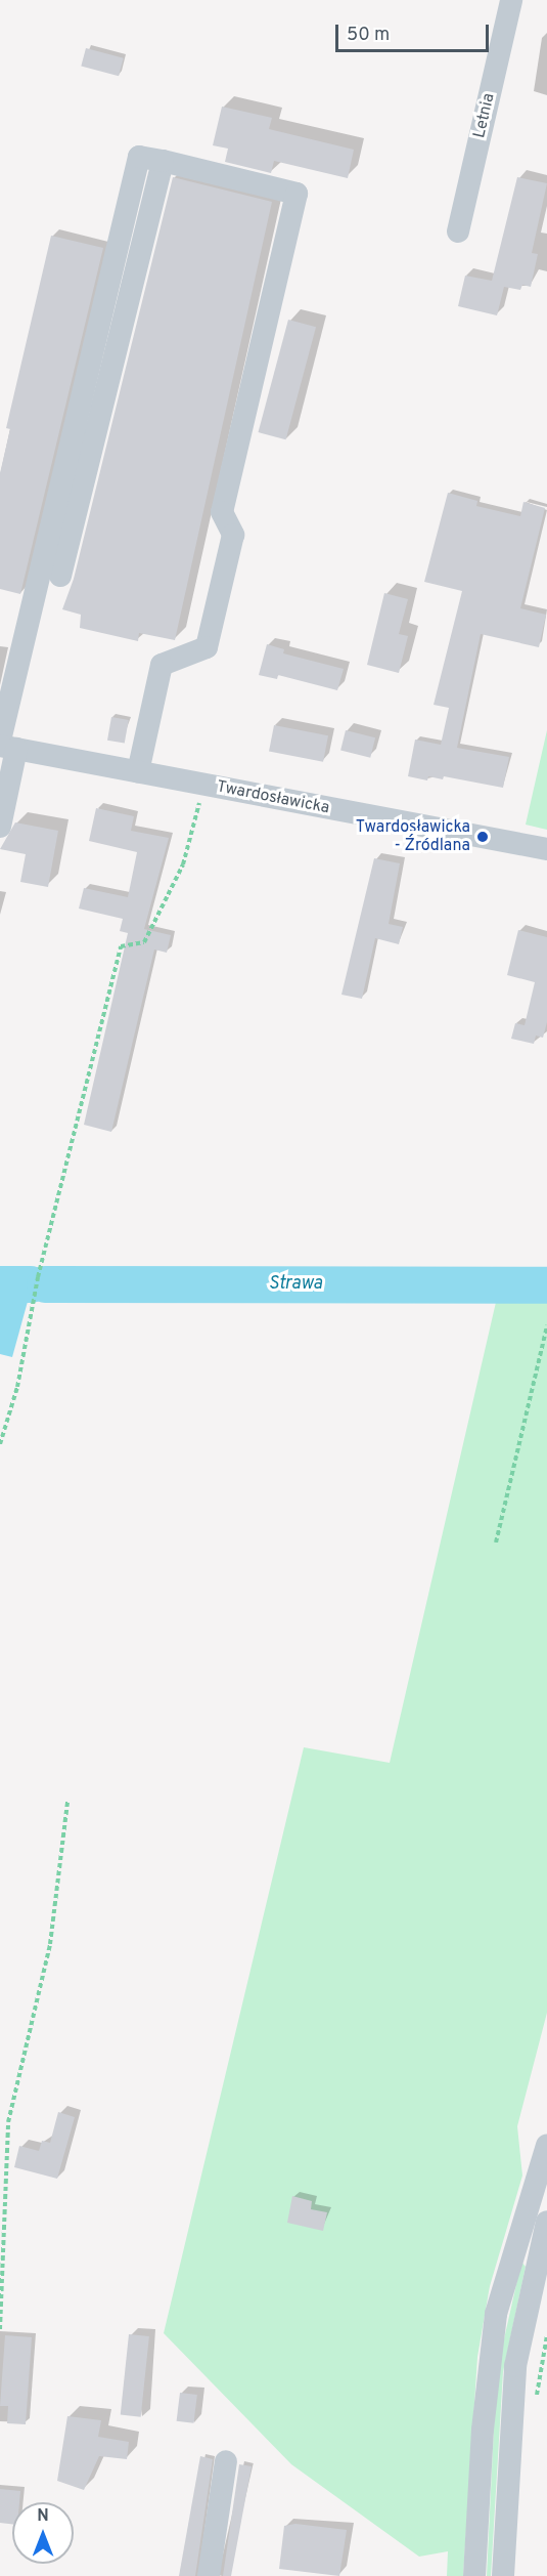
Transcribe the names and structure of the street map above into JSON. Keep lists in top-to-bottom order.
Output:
{
  "streets": {
    "street": ["Letnia", "Twardosławicka"]
  },
  "water": ["Strawa"],
  "places": ["Twardosławicka - Źródlana"],
  "scale_bar": "50 m",
  "north": "top"
}
